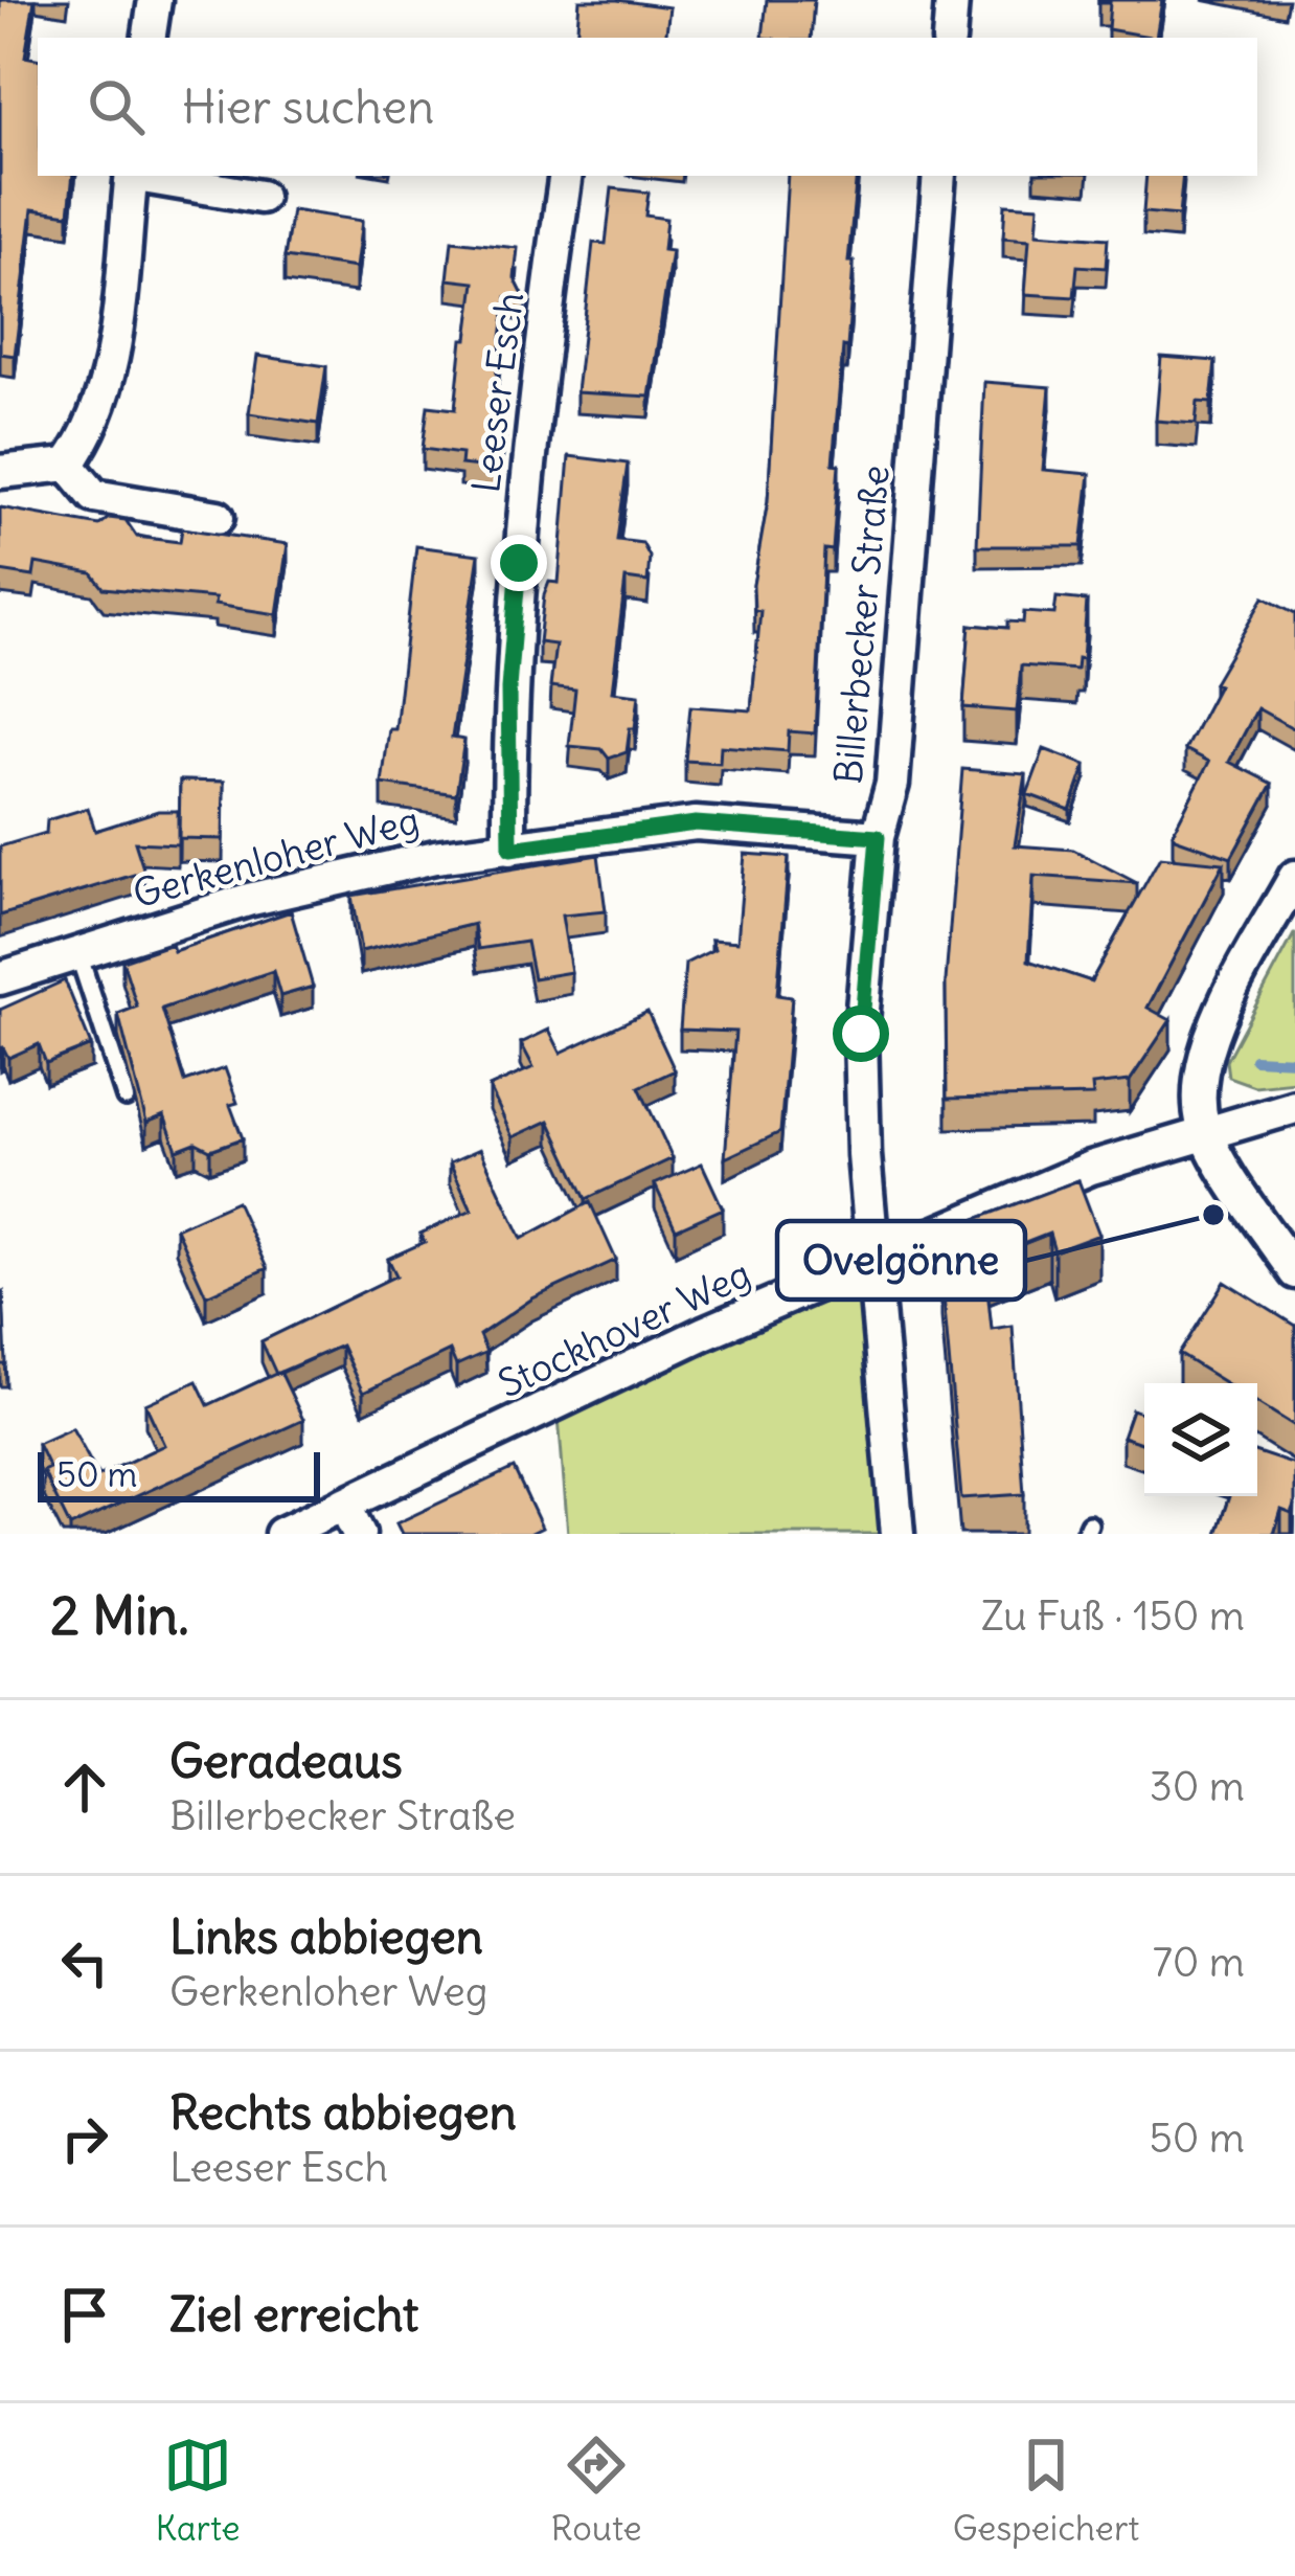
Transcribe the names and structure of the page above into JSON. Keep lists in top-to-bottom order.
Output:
{
  "streets": {
    "street": [
      "Leeser Esch",
      "Billerbecker Straße",
      "Gerkenloher Weg",
      "Stockhover Weg"
    ]
  },
  "crossings": [
    ["Leeser Esch", "Gerkenloher Weg"],
    ["Billerbecker Straße", "Gerkenloher Weg"],
    ["Billerbecker Straße", "Stockhover Weg"]
  ],
  "places": ["Ovelgönne"],
  "scale_bar": "50 m",
  "page": {
    "search": "Hier suchen",
    "scale": "50 m",
    "heading": ["2 Min.", "Zu Fuß · 150 m"],
    "list": [
      ["Geradeaus", "Billerbecker Straße", "30 m"],
      ["Links abbiegen", "Gerkenloher Weg", "70 m"],
      ["Rechts abbiegen", "Leeser Esch", "50 m"],
      "Ziel erreicht"
    ],
    "nav": ["Karte", "Route", "Gespeichert"]
  }
}
